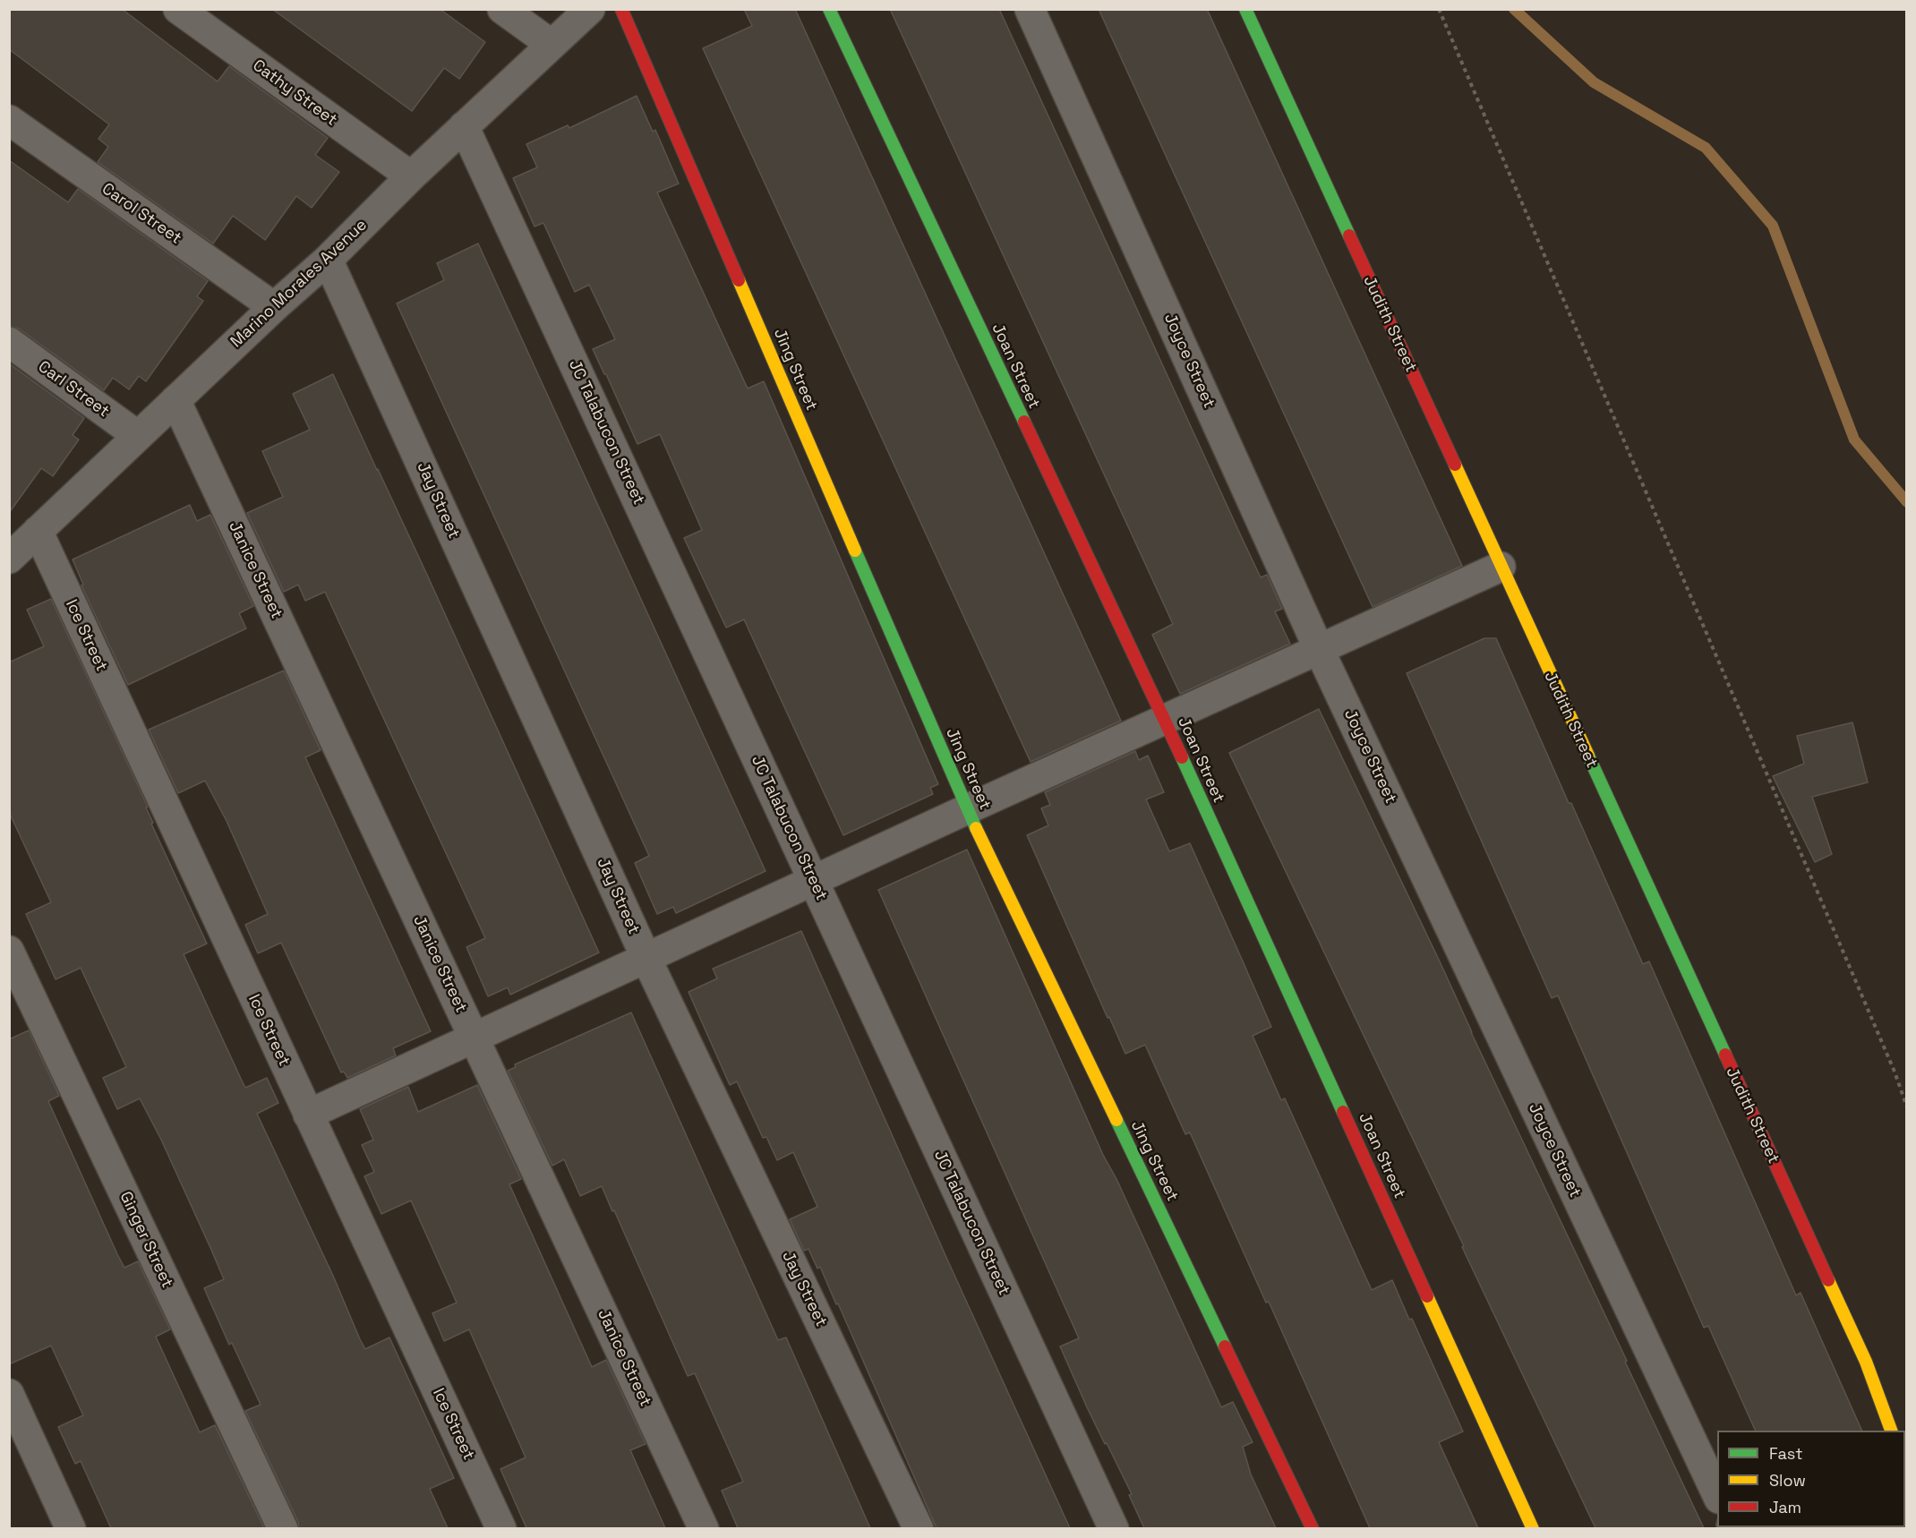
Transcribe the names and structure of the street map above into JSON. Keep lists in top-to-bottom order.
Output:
{
  "streets": {
    "street": [
      "Cathy Street",
      "Carol Street",
      "Marino Morales Avenue",
      "Judith Street",
      "Joyce Street",
      "Joan Street",
      "Jing Street",
      "Carl Street",
      "JC Talabucon Street",
      "Jay Street",
      "Janice Street",
      "Ice Street",
      "Ginger Street"
    ]
  },
  "crossings": [
    ["Cathy Street", "Marino Morales Avenue"],
    ["Carol Street", "Marino Morales Avenue"],
    ["Marino Morales Avenue", "Carl Street"],
    ["Marino Morales Avenue", "JC Talabucon Street"],
    ["Marino Morales Avenue", "Jay Street"],
    ["Marino Morales Avenue", "Janice Street"],
    ["Marino Morales Avenue", "Ice Street"]
  ],
  "legend": ["Fast", "Slow", "Jam"]
}
